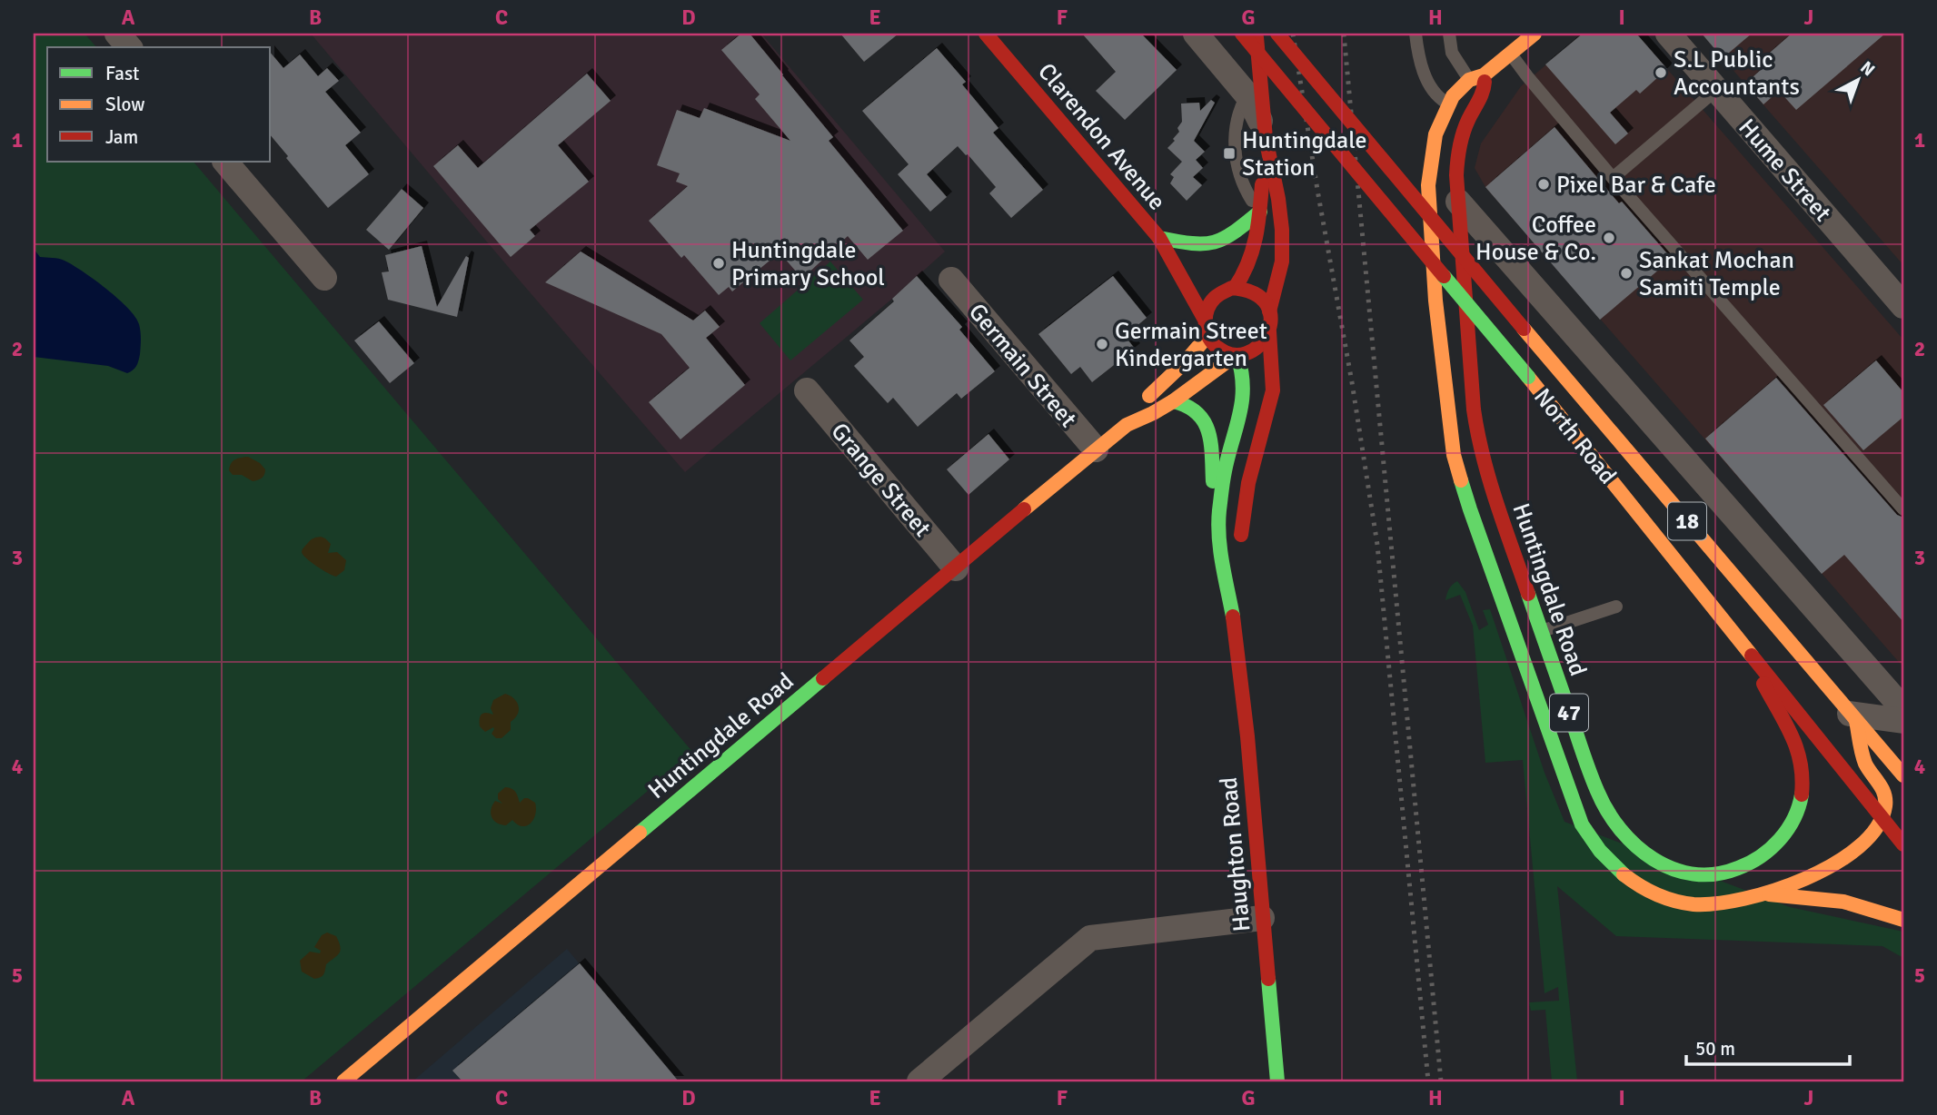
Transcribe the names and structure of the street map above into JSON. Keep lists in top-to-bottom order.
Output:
{
  "streets": {
    "main road": [
      "Clarendon Avenue",
      "North Road",
      "18",
      "Huntingdale Road",
      "47",
      "Haughton Road"
    ],
    "street": ["Hume Street", "Germain Street", "Grange Street"]
  },
  "crossings": [
    ["Clarendon Avenue", "Huntingdale Road"],
    ["Clarendon Avenue", "Haughton Road"],
    ["Germain Street", "Huntingdale Road"],
    ["North Road", "Huntingdale Road"],
    ["Grange Street", "Huntingdale Road"],
    ["Huntingdale Road", "Haughton Road"]
  ],
  "places": {
    "other": [
      "S.L Public Accountants",
      "Pixel Bar & Cafe",
      "Coffee House & Co.",
      "Huntingdale Primary School",
      "Sankat Mochan Samiti Temple",
      "Germain Street Kindergarten"
    ],
    "transit": ["Huntingdale Station"]
  },
  "legend": ["Fast", "Slow", "Jam"],
  "scale_bar": "50 m",
  "north": "top right",
  "grid": {
    "columns": [
      "A",
      "B",
      "C",
      "D",
      "E",
      "F",
      "G",
      "H",
      "I",
      "J"
    ],
    "rows": [
      "1",
      "2",
      "3",
      "4",
      "5"
    ]
  }
}
